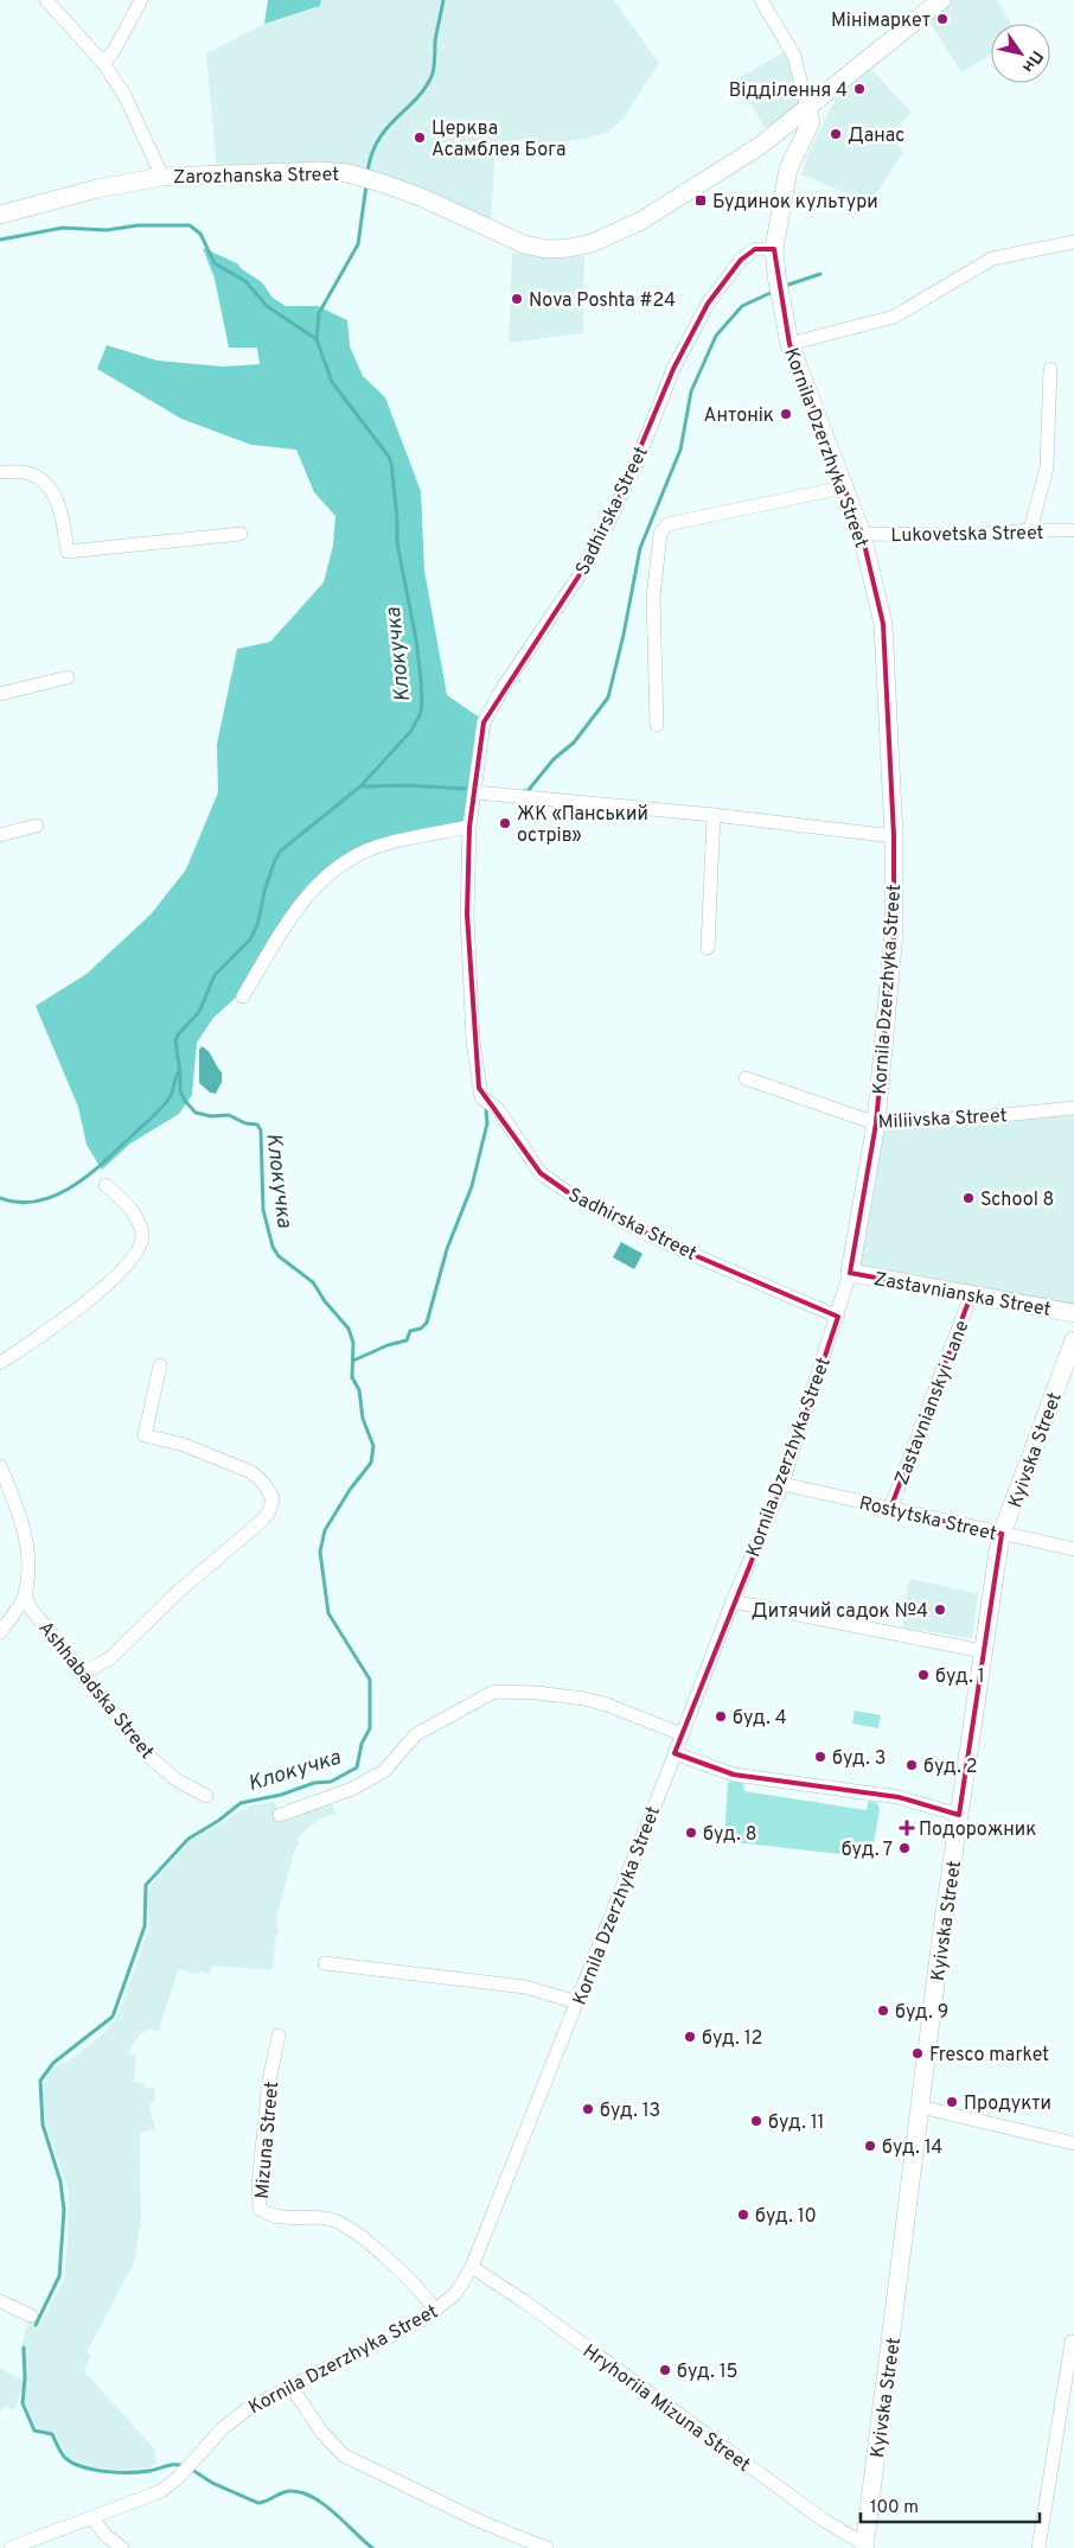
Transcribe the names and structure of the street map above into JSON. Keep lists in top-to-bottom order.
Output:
{
  "streets": {
    "street": [
      "Zarozhanska Street",
      "Kornila Dzerzhyka Street",
      "Sadhirska Street",
      "Lukovetska Street",
      "Miliivska Street",
      "Zastavnianska Street",
      "Zastavnianskyi Lane",
      "Kyivska Street",
      "Rostytska Street",
      "Ashhabadska Street",
      "Mizuna Street",
      "Hryhoriia Mizuna Street"
    ]
  },
  "crossings": [
    ["Zarozhanska Street", "Kornila Dzerzhyka Street"],
    ["Kornila Dzerzhyka Street", "Sadhirska Street"],
    ["Kornila Dzerzhyka Street", "Lukovetska Street"],
    ["Kornila Dzerzhyka Street", "Miliivska Street"],
    ["Kornila Dzerzhyka Street", "Zastavnianska Street"],
    ["Kornila Dzerzhyka Street", "Rostytska Street"],
    ["Kornila Dzerzhyka Street", "Mizuna Street"],
    ["Kornila Dzerzhyka Street", "Hryhoriia Mizuna Street"],
    ["Zastavnianska Street", "Zastavnianskyi Lane"],
    ["Zastavnianskyi Lane", "Rostytska Street"],
    ["Kyivska Street", "Rostytska Street"],
    ["Kyivska Street", "Hryhoriia Mizuna Street"]
  ],
  "water": ["Клокучка"],
  "places": {
    "other": [
      "Мінімаркет",
      "Відділення 4",
      "Данас",
      "Церква Асамблея Бога",
      "Nova Poshta #24",
      "Антонік",
      "ЖК «Панський острів»",
      "School 8",
      "Дитячий садок №4",
      "буд. 1",
      "буд. 4",
      "буд. 3",
      "буд. 2",
      "буд. 8",
      "буд. 7",
      "буд. 9",
      "буд. 12",
      "Fresco market",
      "Продукти",
      "буд. 13",
      "буд. 11",
      "буд. 14",
      "буд. 10",
      "буд. 15"
    ],
    "transit": ["Будинок культури"],
    "health": ["Подорожник"]
  },
  "scale_bar": "100 m",
  "north": "bottom right"
}
